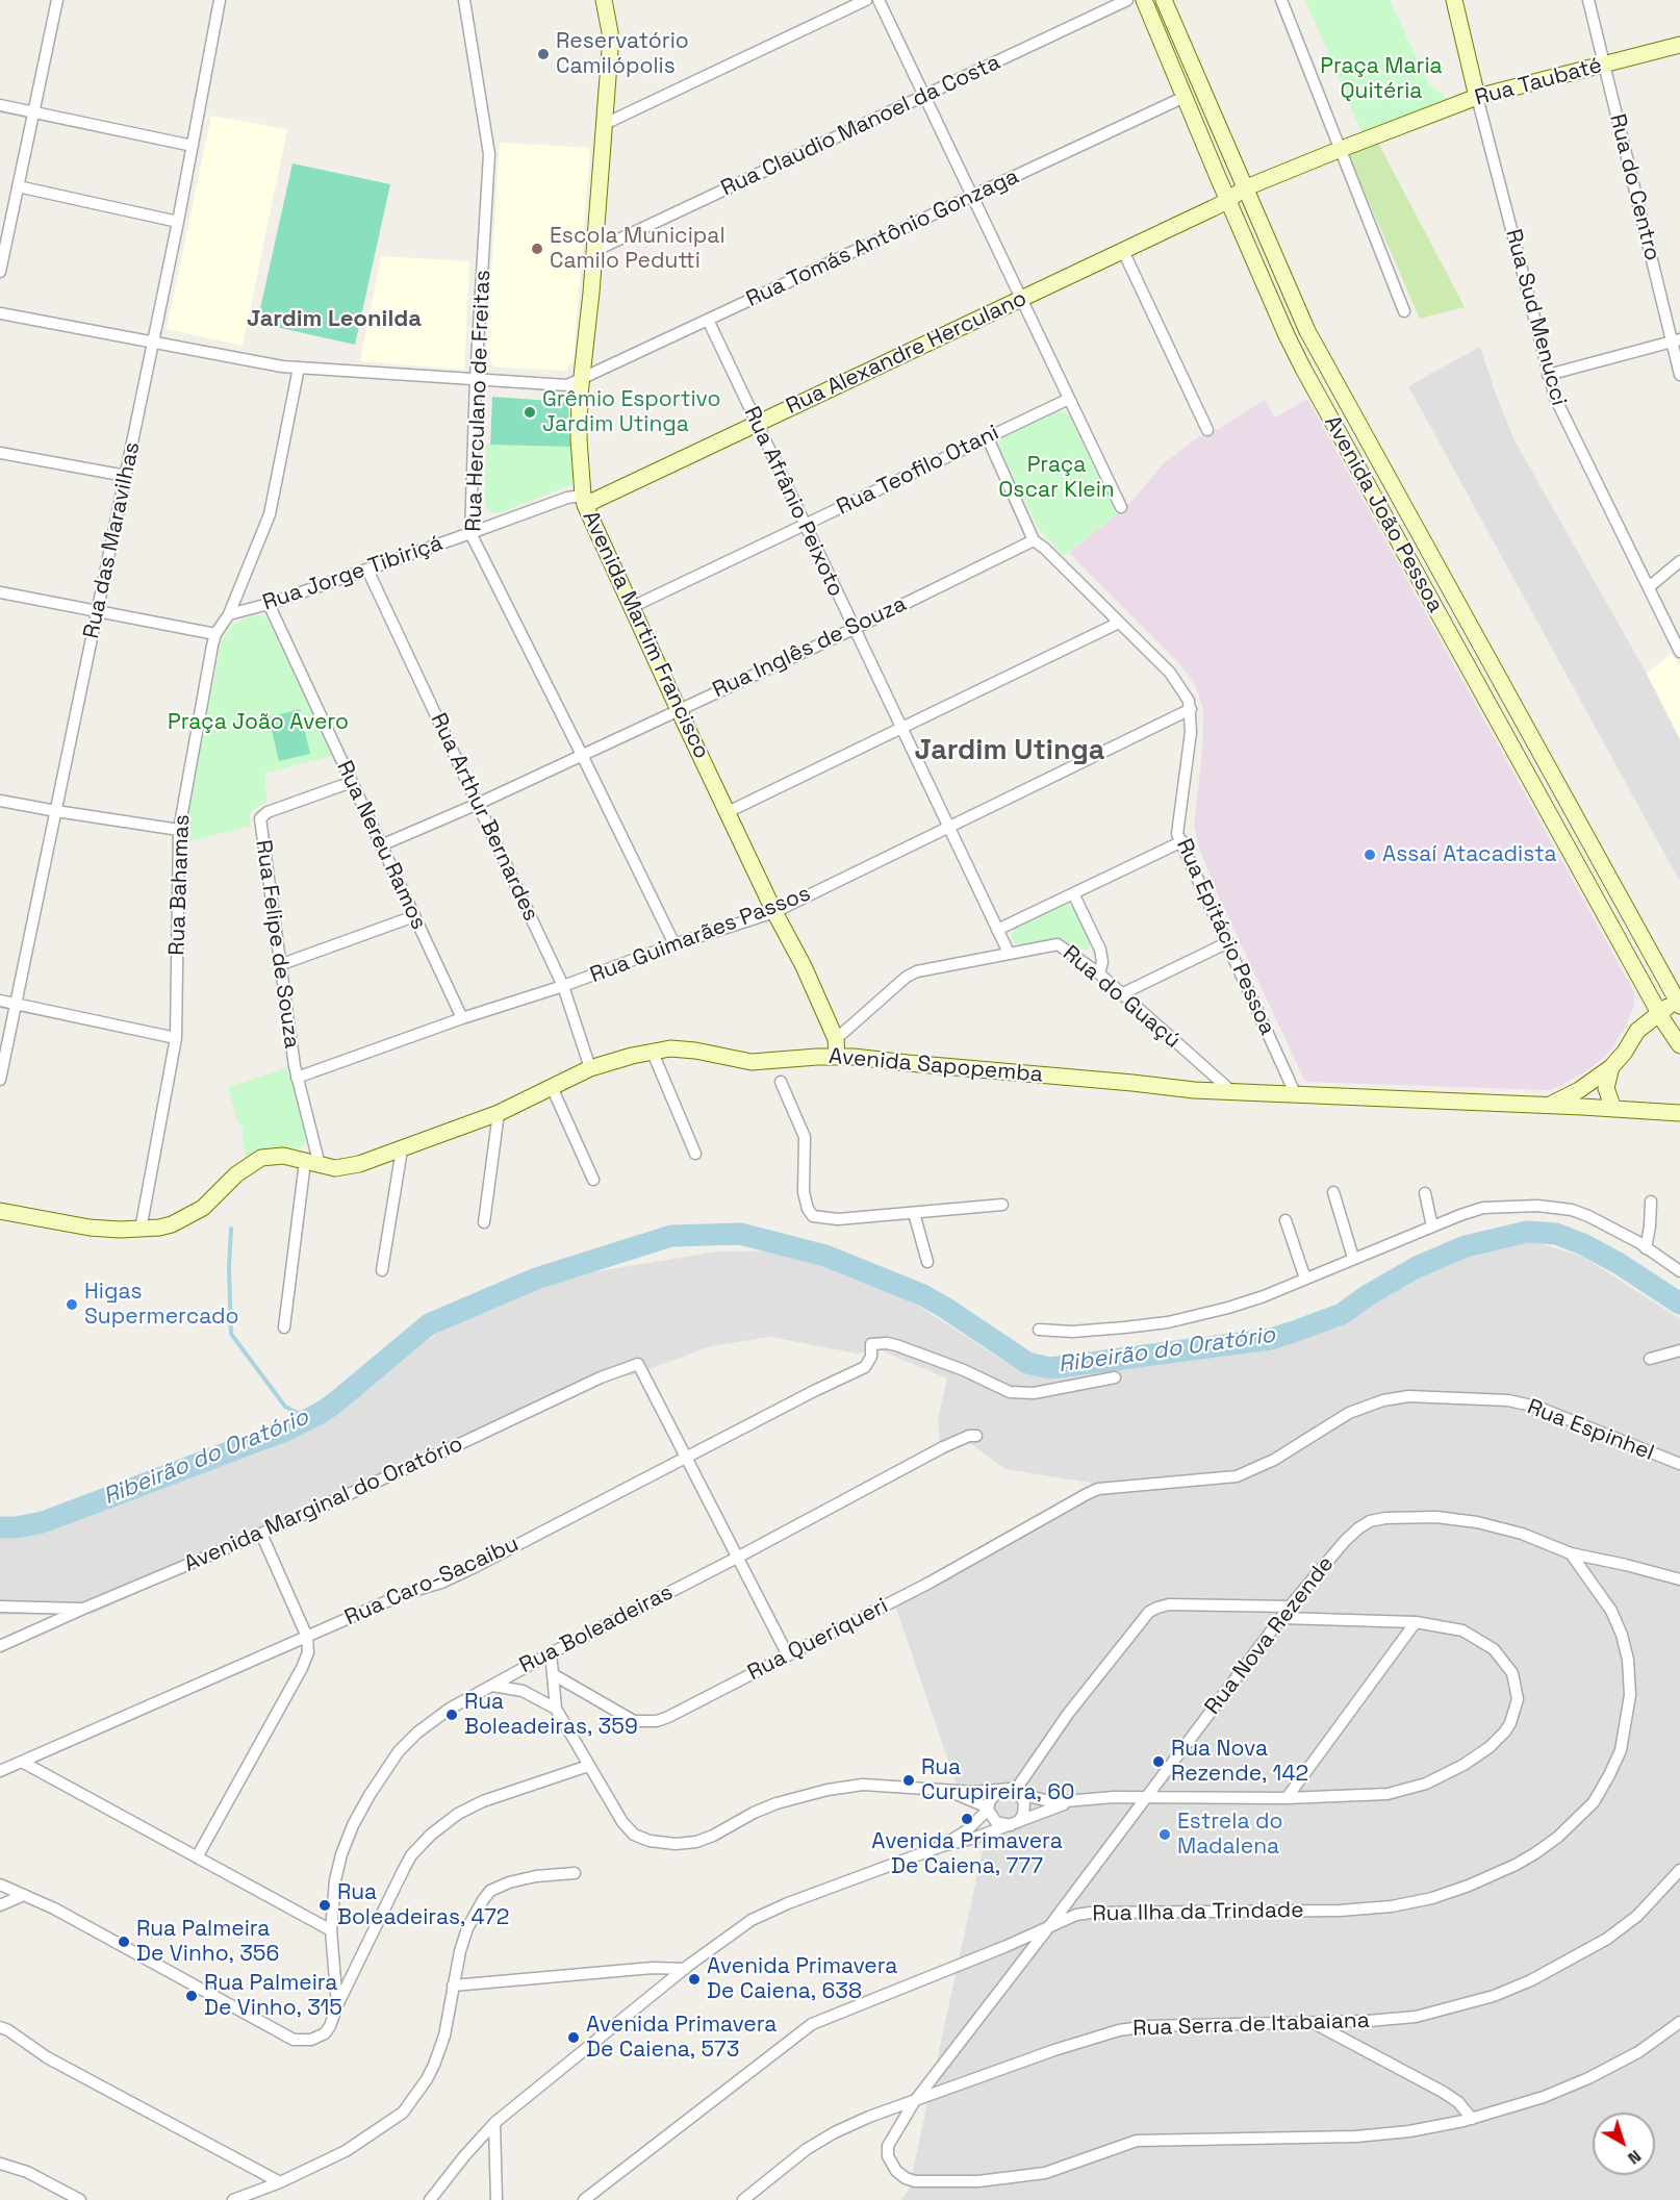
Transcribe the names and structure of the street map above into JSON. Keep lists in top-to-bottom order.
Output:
{
  "streets": {
    "main road": [
      "Rua Taubaté",
      "Rua Sud Menucci",
      "Rua Alexandre Herculano",
      "Avenida João Pessoa",
      "Avenida Martim Francisco",
      "Avenida Sapopemba"
    ],
    "street": [
      "Rua Claudio Manoel da Costa",
      "Rua do Centro",
      "Rua Tomás Antônio Gonzaga",
      "Rua Herculano de Freitas",
      "Rua Teofilo Otani",
      "Rua Afrânio Peixoto",
      "Rua das Maravilhas",
      "Rua Jorge Tibiriçá",
      "Rua Inglês de Souza",
      "Rua Arthur Bernardes",
      "Rua Nereu Ramos",
      "Rua Bahamas",
      "Rua Guimarães Passos",
      "Rua Epitácio Pessoa",
      "Rua Felipe de Souza",
      "Rua do Guaçú",
      "Rua Espinhel",
      "Avenida Marginal do Oratório",
      "Rua Caro-Sacaibu",
      "Rua Boleadeiras",
      "Rua Nova Rezende",
      "Rua Queriqueri",
      "Rua Ilha da Trindade",
      "Rua Serra de Itabaiana"
    ]
  },
  "crossings": [
    ["Rua Taubaté", "Rua do Centro"],
    ["Rua Taubaté", "Rua Sud Menucci"],
    ["Rua Taubaté", "Rua Alexandre Herculano"],
    ["Rua Taubaté", "Avenida João Pessoa"],
    ["Rua Claudio Manoel da Costa", "Avenida Martim Francisco"],
    ["Rua Tomás Antônio Gonzaga", "Rua Herculano de Freitas"],
    ["Rua Tomás Antônio Gonzaga", "Rua Afrânio Peixoto"],
    ["Rua Tomás Antônio Gonzaga", "Avenida João Pessoa"],
    ["Rua Tomás Antônio Gonzaga", "Rua das Maravilhas"],
    ["Rua Tomás Antônio Gonzaga", "Avenida Martim Francisco"],
    ["Rua Tomás Antônio Gonzaga", "Rua Bahamas"],
    ["Rua Alexandre Herculano", "Rua Afrânio Peixoto"],
    ["Rua Alexandre Herculano", "Avenida João Pessoa"],
    ["Rua Alexandre Herculano", "Rua Jorge Tibiriçá"],
    ["Rua Alexandre Herculano", "Avenida Martim Francisco"],
    ["Rua Herculano de Freitas", "Rua Jorge Tibiriçá"],
    ["Rua Herculano de Freitas", "Rua Inglês de Souza"],
    ["Rua Herculano de Freitas", "Rua Guimarães Passos"],
    ["Rua Teofilo Otani", "Rua Afrânio Peixoto"],
    ["Rua Teofilo Otani", "Avenida Martim Francisco"],
    ["Rua Teofilo Otani", "Rua Epitácio Pessoa"],
    ["Rua Afrânio Peixoto", "Rua Inglês de Souza"],
    ["Rua Afrânio Peixoto", "Rua Guimarães Passos"],
    ["Rua Afrânio Peixoto", "Rua do Guaçú"],
    ["Rua Jorge Tibiriçá", "Avenida Martim Francisco"],
    ["Rua Jorge Tibiriçá", "Rua Arthur Bernardes"],
    ["Rua Jorge Tibiriçá", "Rua Nereu Ramos"],
    ["Rua Jorge Tibiriçá", "Rua Bahamas"],
    ["Avenida Martim Francisco", "Rua Inglês de Souza"],
    ["Avenida Martim Francisco", "Rua Guimarães Passos"],
    ["Avenida Martim Francisco", "Rua do Guaçú"],
    ["Avenida Martim Francisco", "Avenida Sapopemba"],
    ["Rua Inglês de Souza", "Rua Arthur Bernardes"],
    ["Rua Inglês de Souza", "Rua Nereu Ramos"],
    ["Rua Inglês de Souza", "Rua Epitácio Pessoa"],
    ["Rua Arthur Bernardes", "Rua Guimarães Passos"],
    ["Rua Arthur Bernardes", "Avenida Sapopemba"],
    ["Rua Nereu Ramos", "Rua Guimarães Passos"],
    ["Rua Nereu Ramos", "Rua Felipe de Souza"],
    ["Rua Bahamas", "Avenida Sapopemba"],
    ["Rua Guimarães Passos", "Rua Epitácio Pessoa"],
    ["Rua Guimarães Passos", "Rua Felipe de Souza"],
    ["Rua Epitácio Pessoa", "Avenida Sapopemba"],
    ["Rua Felipe de Souza", "Avenida Sapopemba"],
    ["Rua do Guaçú", "Avenida Sapopemba"],
    ["Rua Espinhel", "Rua Queriqueri"],
    ["Avenida Marginal do Oratório", "Rua Caro-Sacaibu"],
    ["Rua Nova Rezende", "Rua Ilha da Trindade"],
    ["Rua Nova Rezende", "Rua Serra de Itabaiana"]
  ],
  "districts": ["Jardim Leonilda", "Jardim Utinga"],
  "water": ["Ribeirão do Oratório"],
  "parks": ["Praça Maria Quitéria", "Praça Oscar Klein", "Praça João Avero"],
  "places": [
    "Reservatório Camilópolis",
    "Escola Municipal Camilo Pedutti",
    "Grêmio Esportivo Jardim Utinga",
    "Assaí Atacadista",
    "Higas Supermercado",
    "Rua Boleadeiras, 359",
    "Rua Nova Rezende, 142",
    "Rua Curupireira, 60",
    "Avenida Primavera De Caiena, 777",
    "Estrela do Madalena",
    "Rua Boleadeiras, 472",
    "Rua Palmeira De Vinho, 356",
    "Avenida Primavera De Caiena, 638",
    "Rua Palmeira De Vinho, 315",
    "Avenida Primavera De Caiena, 573"
  ],
  "north": "bottom right"
}
